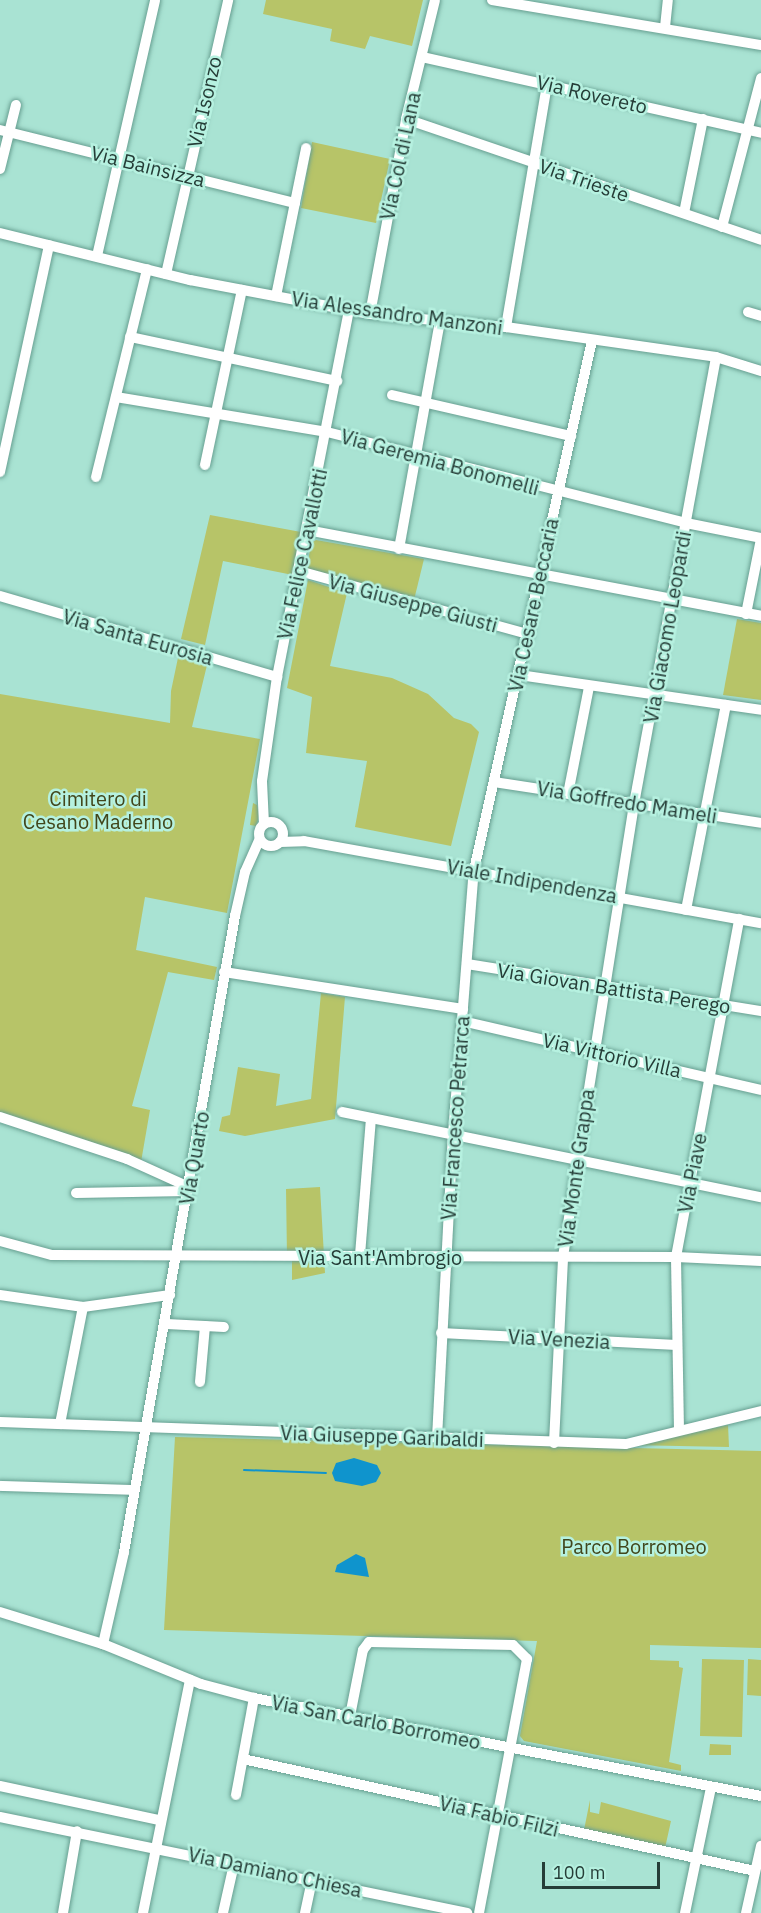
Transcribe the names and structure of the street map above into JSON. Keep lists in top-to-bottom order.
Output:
{
  "streets": {
    "street": [
      "Via Rovereto",
      "Via Isonzo",
      "Via Col di Lana",
      "Via Bainsizza",
      "Via Trieste",
      "Via Alessandro Manzoni",
      "Via Geremia Bonomelli",
      "Via Felice Cavallotti",
      "Via Giuseppe Giusti",
      "Via Cesare Beccaria",
      "Via Giacomo Leopardi",
      "Via Santa Eurosia",
      "Via Goffredo Mameli",
      "Viale Indipendenza",
      "Via Giovan Battista Perego",
      "Via Vittorio Villa",
      "Via Francesco Petrarca",
      "Via Quarto",
      "Via Monte Grappa",
      "Via Piave",
      "Via Sant'Ambrogio",
      "Via Venezia",
      "Via Giuseppe Garibaldi",
      "Via San Carlo Borromeo",
      "Via Fabio Filzi",
      "Via Damiano Chiesa"
    ]
  },
  "crossings": [
    ["Via Rovereto", "Via Col di Lana"],
    ["Via Isonzo", "Via Bainsizza"],
    ["Via Isonzo", "Via Alessandro Manzoni"],
    ["Via Col di Lana", "Via Trieste"],
    ["Via Col di Lana", "Via Alessandro Manzoni"],
    ["Via Alessandro Manzoni", "Via Felice Cavallotti"],
    ["Via Alessandro Manzoni", "Via Cesare Beccaria"],
    ["Via Alessandro Manzoni", "Via Giacomo Leopardi"],
    ["Via Geremia Bonomelli", "Via Felice Cavallotti"],
    ["Via Geremia Bonomelli", "Via Cesare Beccaria"],
    ["Via Geremia Bonomelli", "Via Giacomo Leopardi"],
    ["Via Felice Cavallotti", "Via Giuseppe Giusti"],
    ["Via Felice Cavallotti", "Via Santa Eurosia"],
    ["Via Felice Cavallotti", "Viale Indipendenza"],
    ["Via Felice Cavallotti", "Via Quarto"],
    ["Via Giuseppe Giusti", "Via Cesare Beccaria"],
    ["Via Cesare Beccaria", "Via Goffredo Mameli"],
    ["Via Cesare Beccaria", "Viale Indipendenza"],
    ["Via Cesare Beccaria", "Via Francesco Petrarca"],
    ["Via Giacomo Leopardi", "Via Goffredo Mameli"],
    ["Via Giacomo Leopardi", "Viale Indipendenza"],
    ["Via Giacomo Leopardi", "Via Monte Grappa"],
    ["Viale Indipendenza", "Via Francesco Petrarca"],
    ["Viale Indipendenza", "Via Quarto"],
    ["Viale Indipendenza", "Via Monte Grappa"],
    ["Viale Indipendenza", "Via Piave"],
    ["Via Giovan Battista Perego", "Via Francesco Petrarca"],
    ["Via Giovan Battista Perego", "Via Monte Grappa"],
    ["Via Giovan Battista Perego", "Via Piave"],
    ["Via Vittorio Villa", "Via Francesco Petrarca"],
    ["Via Vittorio Villa", "Via Monte Grappa"],
    ["Via Vittorio Villa", "Via Piave"],
    ["Via Francesco Petrarca", "Via Sant'Ambrogio"],
    ["Via Francesco Petrarca", "Via Venezia"],
    ["Via Francesco Petrarca", "Via Giuseppe Garibaldi"],
    ["Via Quarto", "Via Sant'Ambrogio"],
    ["Via Quarto", "Via Giuseppe Garibaldi"],
    ["Via Quarto", "Via San Carlo Borromeo"],
    ["Via Monte Grappa", "Via Sant'Ambrogio"],
    ["Via Monte Grappa", "Via Venezia"],
    ["Via Monte Grappa", "Via Giuseppe Garibaldi"],
    ["Via Piave", "Via Sant'Ambrogio"],
    ["Via Piave", "Via Venezia"],
    ["Via Piave", "Via Giuseppe Garibaldi"]
  ],
  "parks": ["Cimitero di Cesano Maderno", "Parco Borromeo"],
  "scale_bar": "100 m"
}
